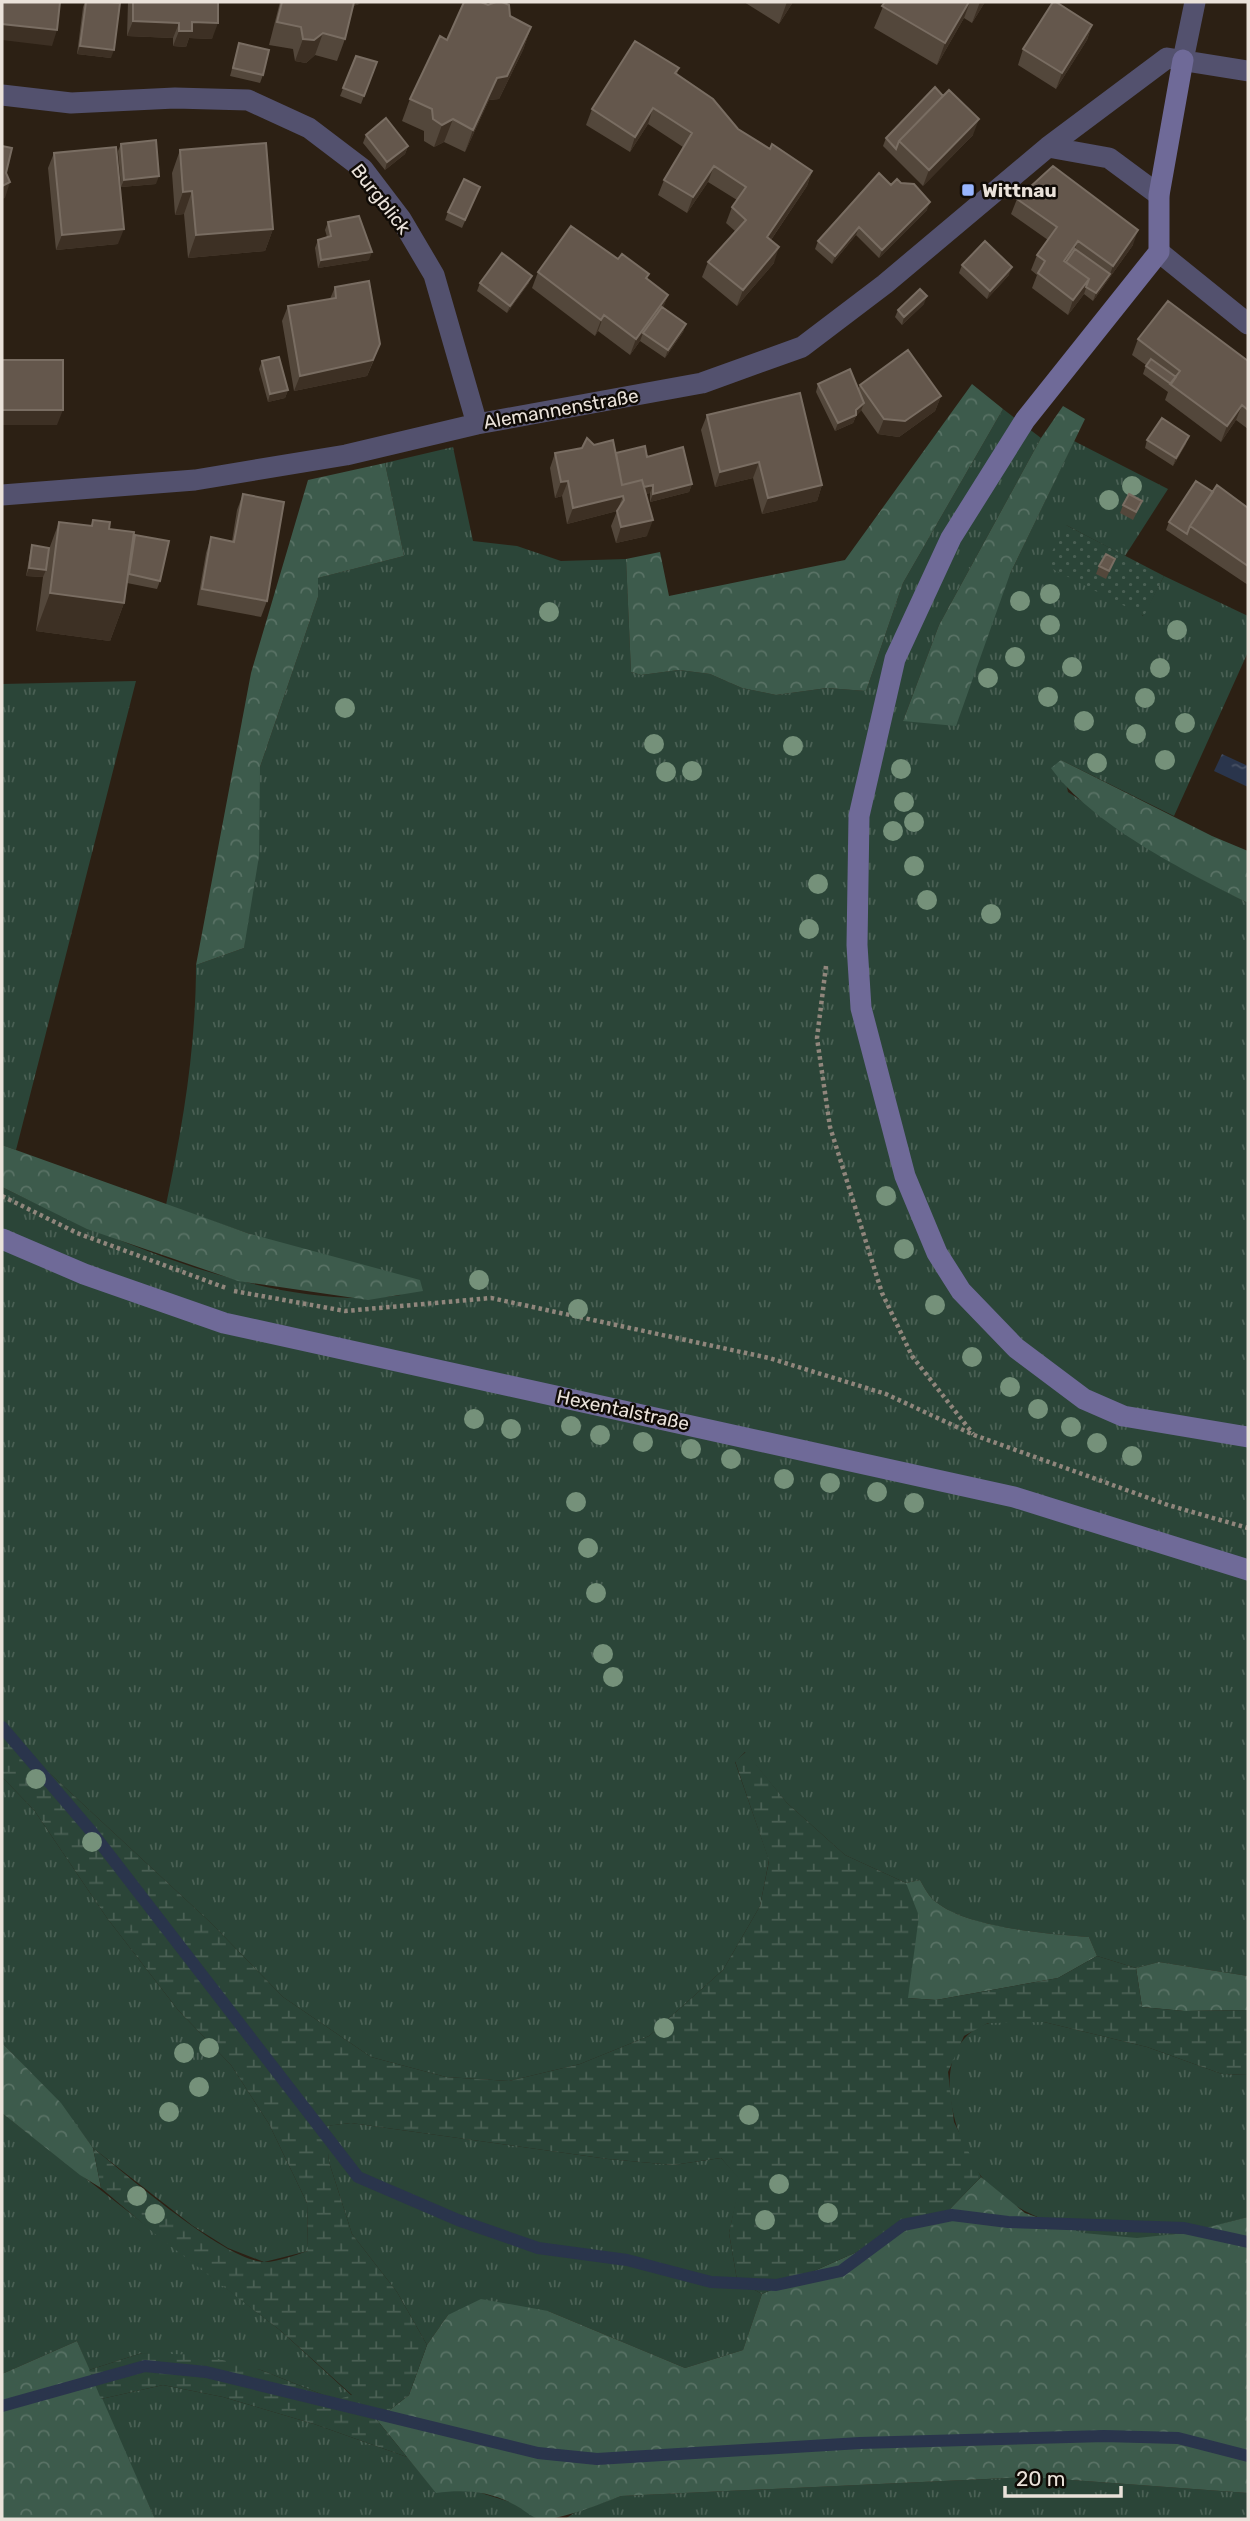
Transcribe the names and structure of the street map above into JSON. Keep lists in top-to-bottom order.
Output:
{
  "streets": {
    "street": ["Burgblick", "Alemannenstraße", "Hexentalstraße"]
  },
  "crossings": [
    ["Burgblick", "Alemannenstraße"]
  ],
  "places": {
    "transit": ["Wittnau"]
  },
  "scale_bar": "20 m"
}
